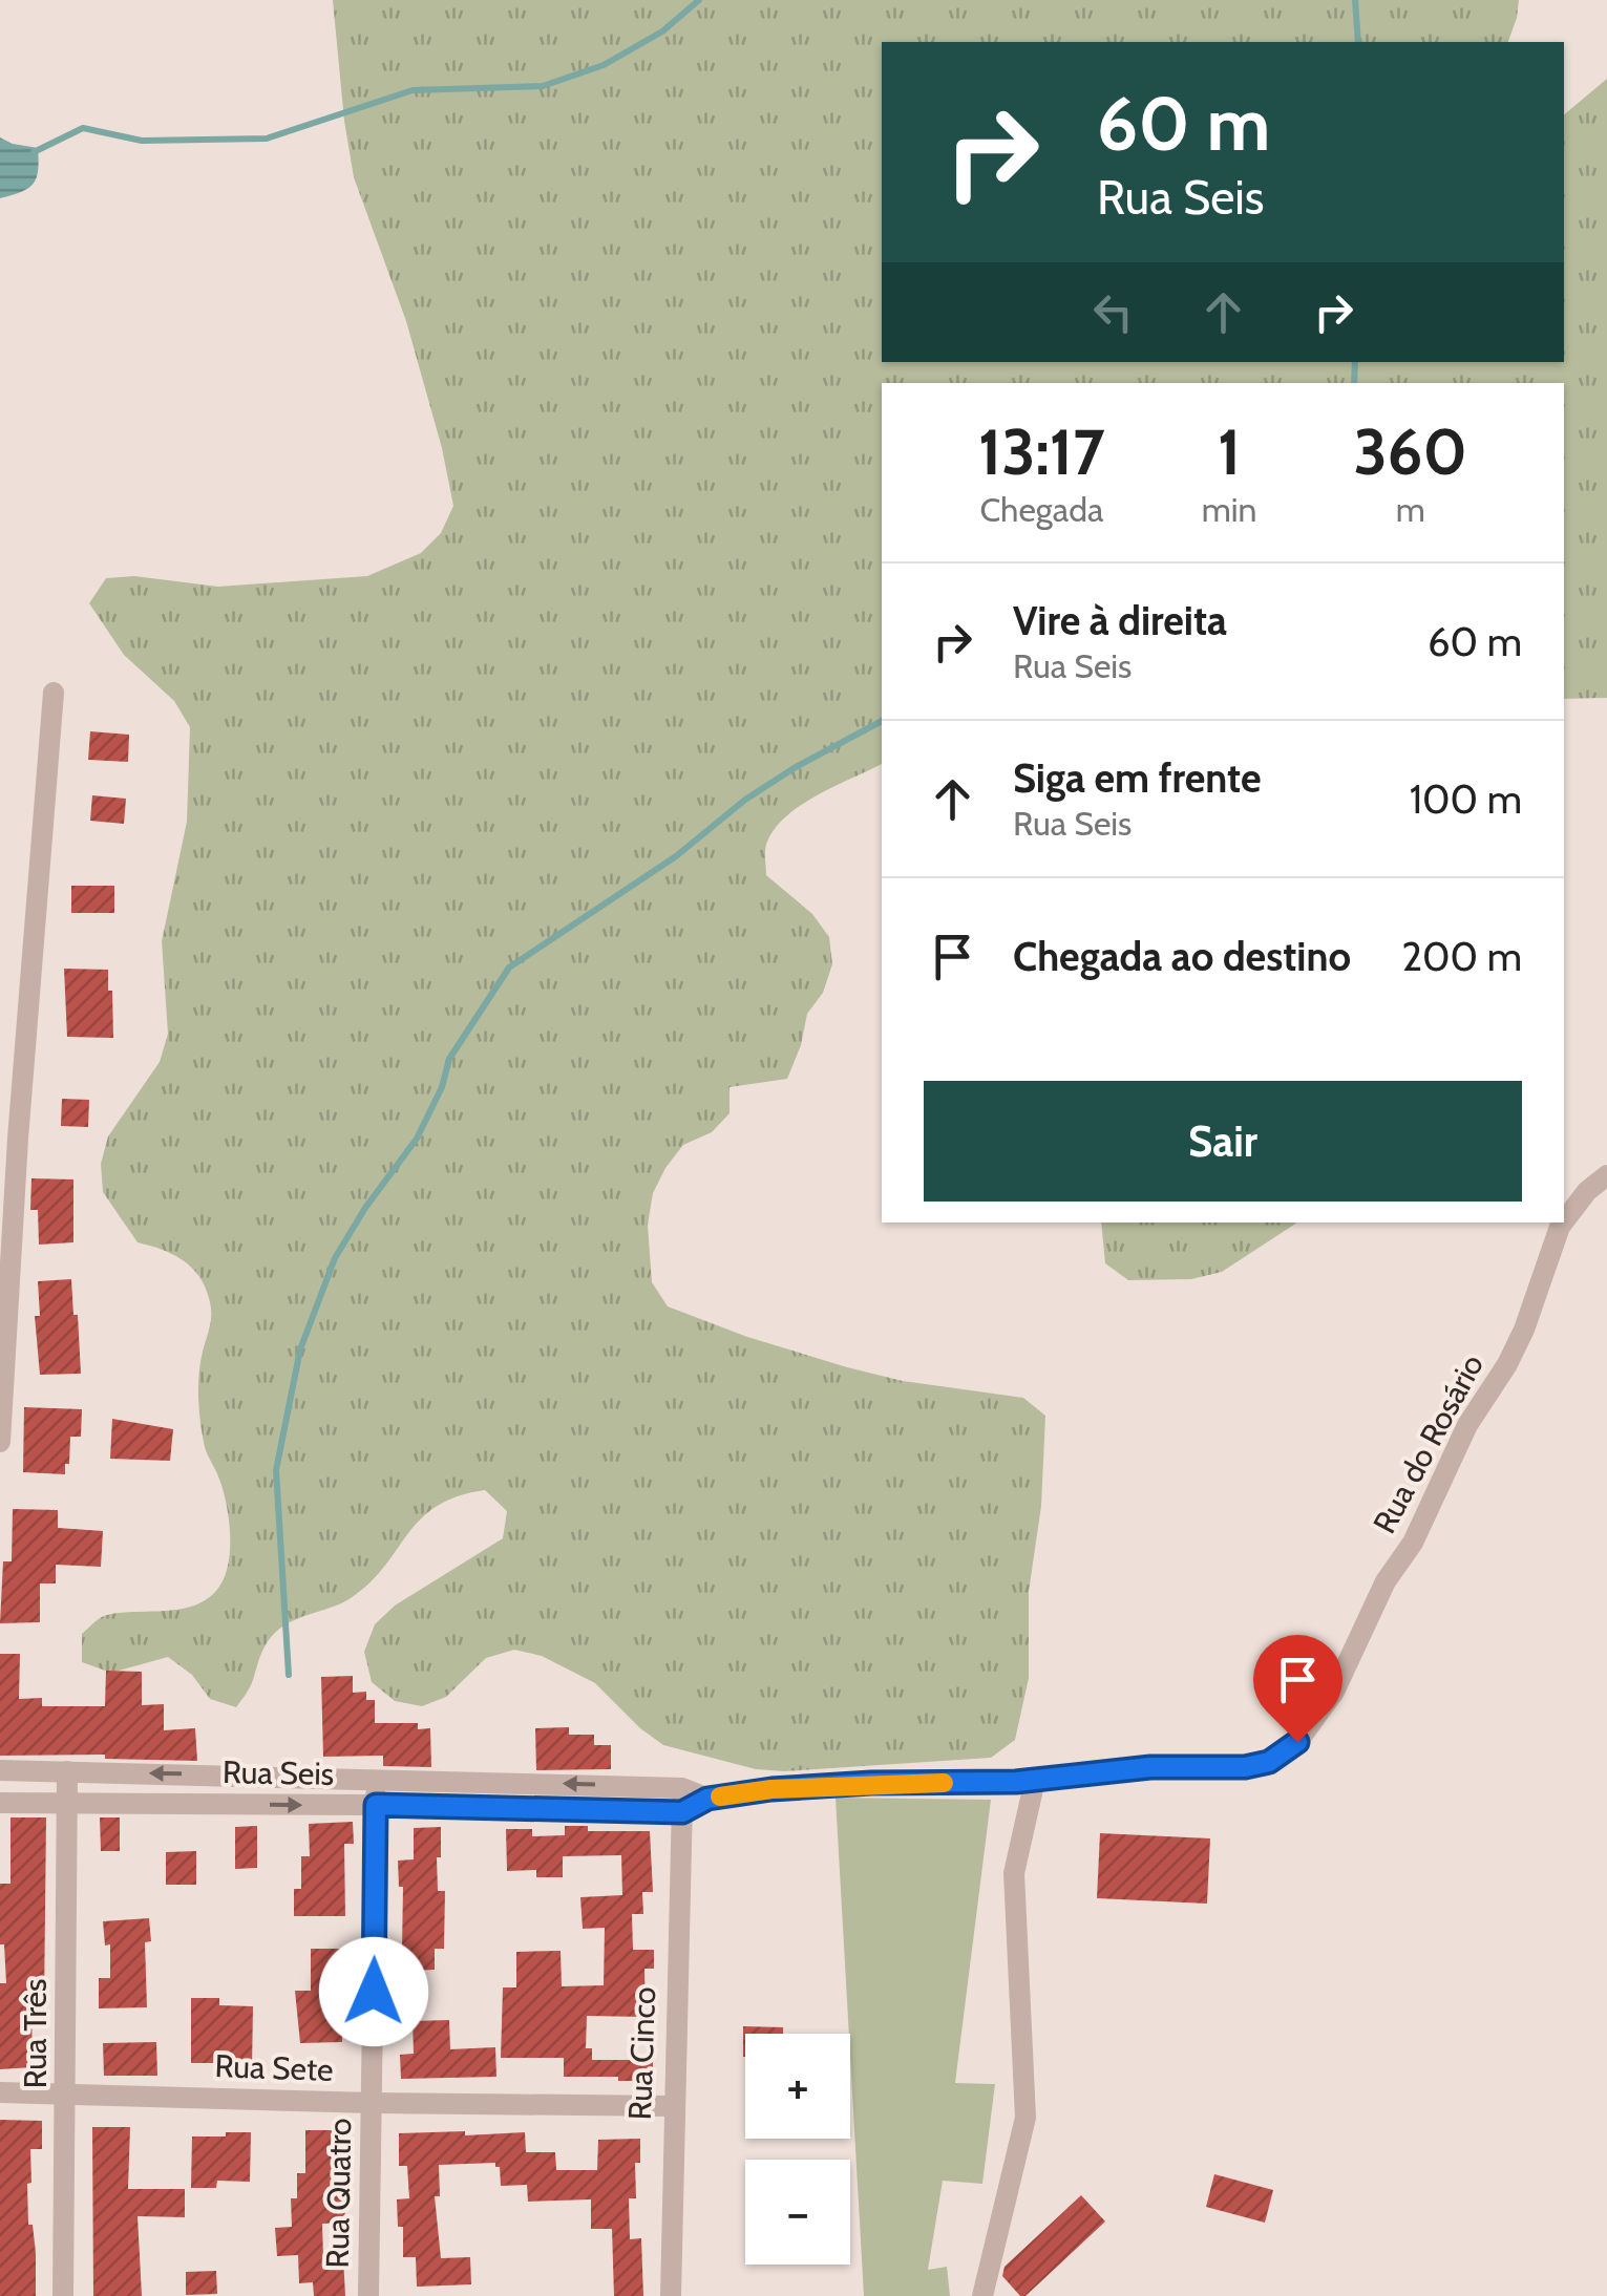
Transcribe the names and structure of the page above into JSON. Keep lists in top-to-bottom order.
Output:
{
  "streets": {
    "street": [
      "Rua do Rosário",
      "Rua Seis",
      "Rua Três",
      "Rua Cinco",
      "Rua Sete",
      "Rua Quatro"
    ]
  },
  "crossings": [
    ["Rua Seis", "Rua Três"],
    ["Rua Seis", "Rua Cinco"],
    ["Rua Seis", "Rua Quatro"],
    ["Rua Três", "Rua Sete"],
    ["Rua Cinco", "Rua Sete"],
    ["Rua Sete", "Rua Quatro"]
  ],
  "page": {
    "turn": ["60 m", "Rua Seis"],
    "eta": [
      "13:17",
      "Chegada",
      "1",
      "min",
      "360",
      "m"
    ],
    "list": [
      {
        "name": "Vire à direita",
        "note": "Rua Seis",
        "value": "60 m"
      },
      {
        "name": "Siga em frente",
        "note": "Rua Seis",
        "value": "100 m"
      },
      {
        "name": "Chegada ao destino",
        "value": "200 m"
      }
    ],
    "buttons": "Sair",
    "map_buttons": ["+", "−"]
  }
}
